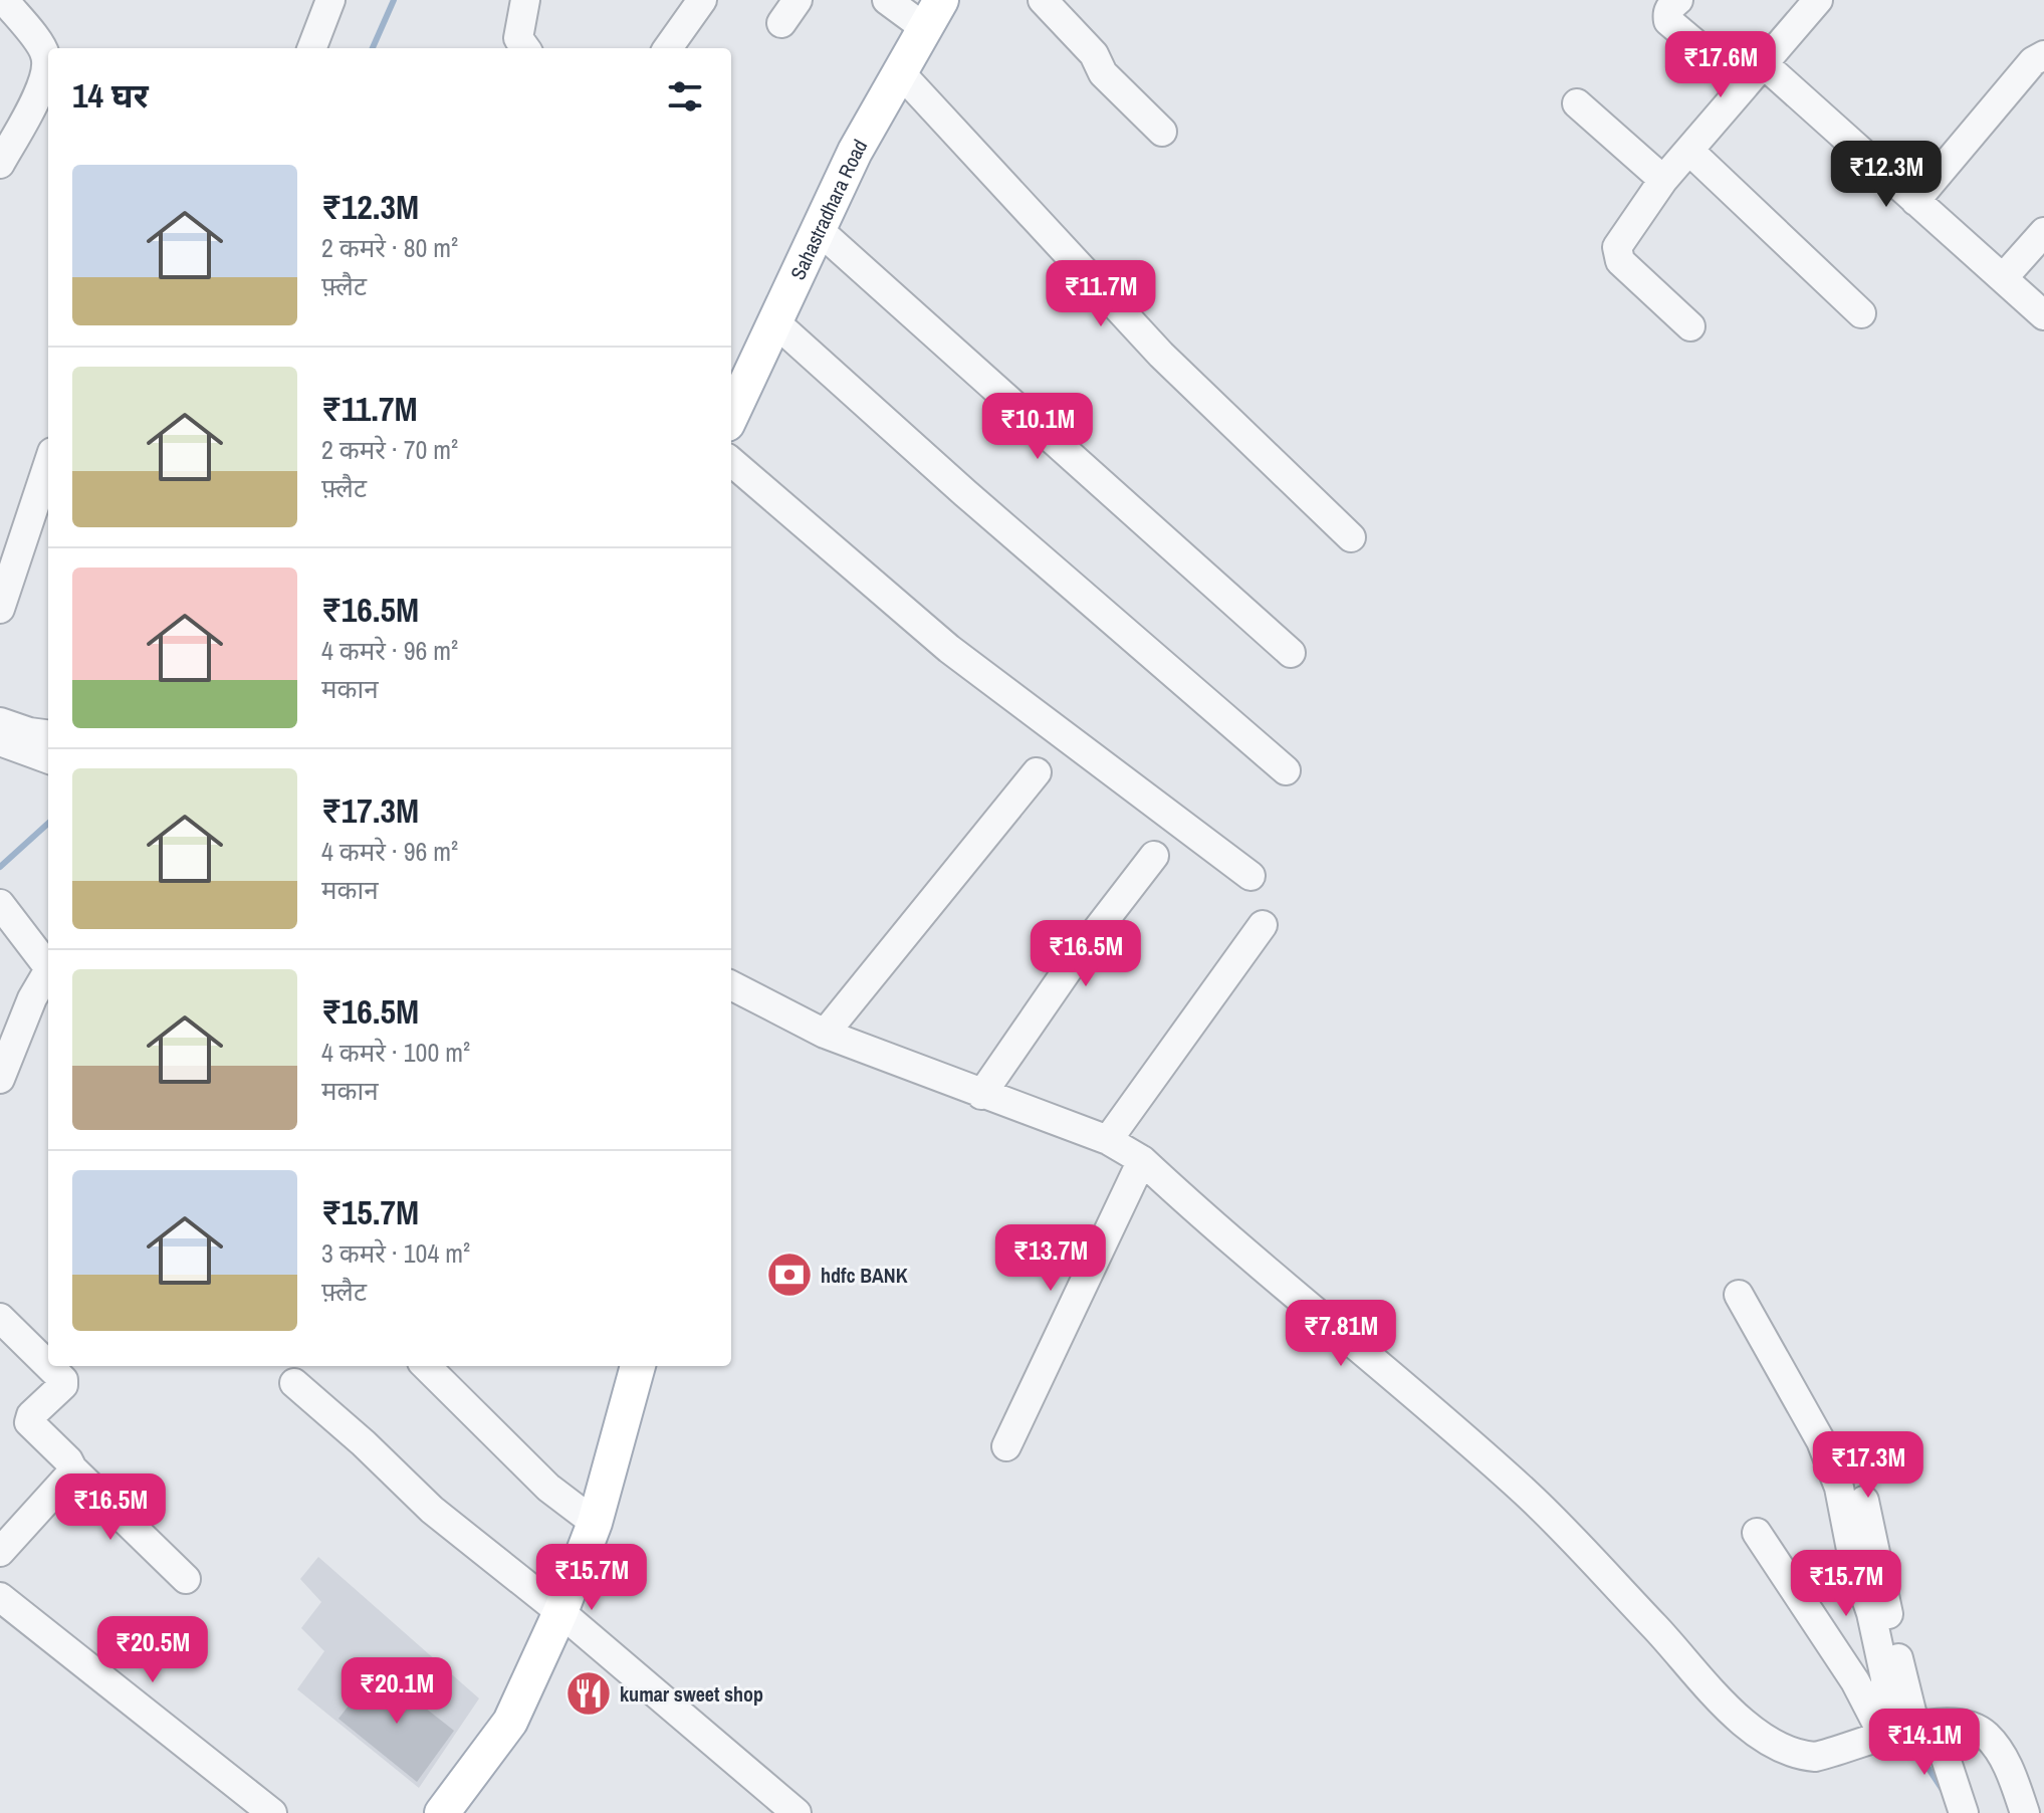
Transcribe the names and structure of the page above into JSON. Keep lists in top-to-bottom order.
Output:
{
  "streets": {
    "main road": ["Sahastradhara Road"]
  },
  "places": {
    "bank": ["hdfc BANK"],
    "restaurant": ["kumar sweet shop"]
  },
  "page": {
    "price": [
      "₹17.6M",
      "₹12.3M",
      "₹11.7M",
      "₹10.1M",
      "₹16.5M",
      "₹13.7M",
      "₹7.81M",
      "₹17.3M",
      "₹16.5M",
      "₹15.7M",
      "₹15.7M",
      "₹20.5M",
      "₹20.1M",
      "₹14.1M"
    ],
    "heading": "14 घर",
    "list": [
      {
        "name": "₹12.3M",
        "note": "2 कमरे · 80 m² · फ़्लैट"
      },
      {
        "name": "₹11.7M",
        "note": "2 कमरे · 70 m² · फ़्लैट"
      },
      {
        "name": "₹16.5M",
        "note": "4 कमरे · 96 m² · मकान"
      },
      {
        "name": "₹17.3M",
        "note": "4 कमरे · 96 m² · मकान"
      },
      {
        "name": "₹16.5M",
        "note": "4 कमरे · 100 m² · मकान"
      },
      {
        "name": "₹15.7M",
        "note": "3 कमरे · 104 m² · फ़्लैट"
      }
    ]
  }
}
